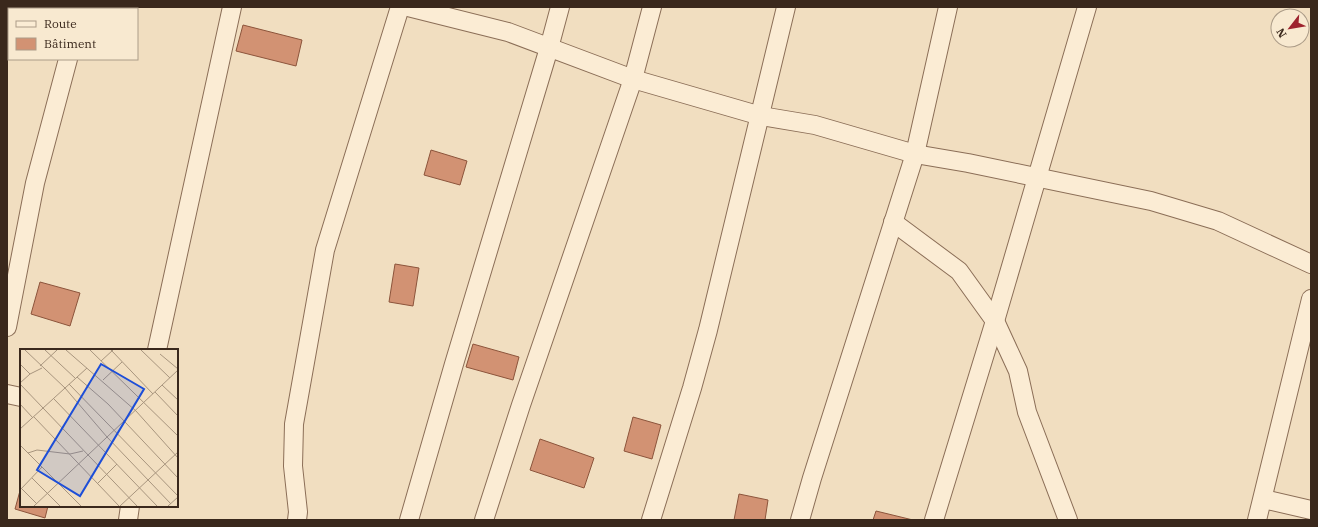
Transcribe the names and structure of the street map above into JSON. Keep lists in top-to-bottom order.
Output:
{
  "legend": ["Route", "Bâtiment"],
  "north": "bottom left"
}
